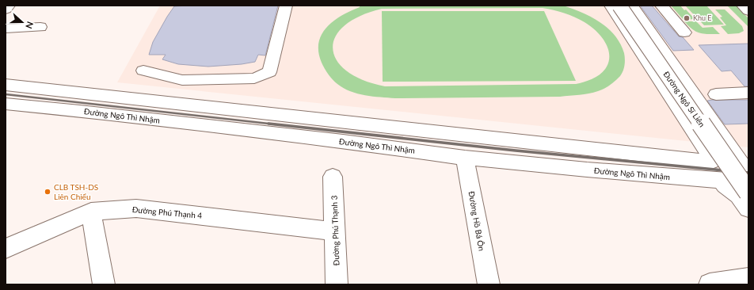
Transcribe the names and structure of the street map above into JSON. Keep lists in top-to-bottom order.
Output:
{
  "streets": {
    "street": [
      "Đường Ngô Sĩ Liên",
      "Đường Ngô Thì Nhậm",
      "Đường Phú Thạnh 4",
      "Đường Hồ Bá Ôn",
      "Đường Phú Thạnh 3"
    ]
  },
  "crossings": [
    ["Đường Ngô Sĩ Liên", "Đường Ngô Thì Nhậm"],
    ["Đường Ngô Thì Nhậm", "Đường Hồ Bá Ôn"],
    ["Đường Phú Thạnh 4", "Đường Phú Thạnh 3"]
  ],
  "places": ["Khu E", "CLB TSH-DS Liên Chiểu"],
  "north": "right"
}
